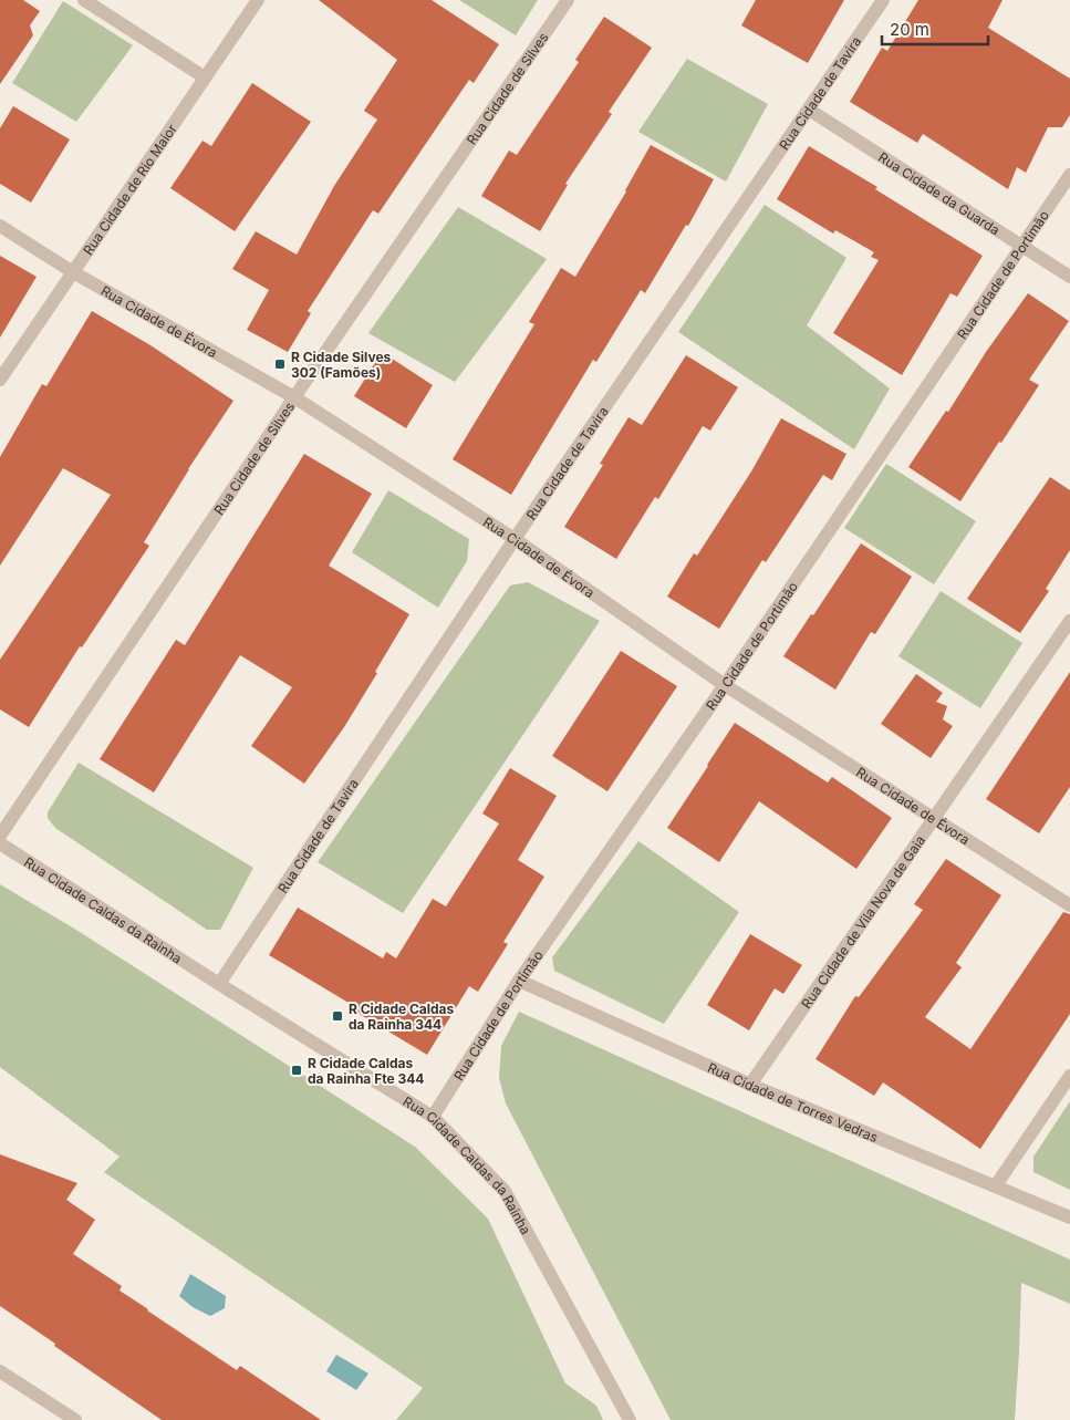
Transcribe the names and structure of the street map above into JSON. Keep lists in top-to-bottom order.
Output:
{
  "streets": {
    "street": [
      "Rua Cidade de Silves",
      "Rua Cidade de Tavira",
      "Rua Cidade de Rio Maior",
      "Rua Cidade da Guarda",
      "Rua Cidade de Portimão",
      "Rua Cidade de Évora",
      "Rua Cidade Caldas da Rainha",
      "Rua Cidade de Vila Nova de Gaia",
      "Rua Cidade de Torres Vedras"
    ]
  },
  "crossings": [
    ["Rua Cidade de Silves", "Rua Cidade de Évora"],
    ["Rua Cidade de Tavira", "Rua Cidade da Guarda"],
    ["Rua Cidade de Tavira", "Rua Cidade de Évora"],
    ["Rua Cidade de Tavira", "Rua Cidade Caldas da Rainha"],
    ["Rua Cidade de Rio Maior", "Rua Cidade de Évora"],
    ["Rua Cidade da Guarda", "Rua Cidade de Portimão"],
    ["Rua Cidade de Portimão", "Rua Cidade de Évora"],
    ["Rua Cidade de Portimão", "Rua Cidade Caldas da Rainha"],
    ["Rua Cidade de Portimão", "Rua Cidade de Torres Vedras"],
    ["Rua Cidade de Évora", "Rua Cidade de Vila Nova de Gaia"],
    ["Rua Cidade de Vila Nova de Gaia", "Rua Cidade de Torres Vedras"]
  ],
  "places": {
    "transit": ["R Cidade Silves 302 (Famões)", "R Cidade Caldas da Rainha 344", "R Cidade Caldas da Rainha Fte 344"]
  },
  "scale_bar": "20 m"
}
